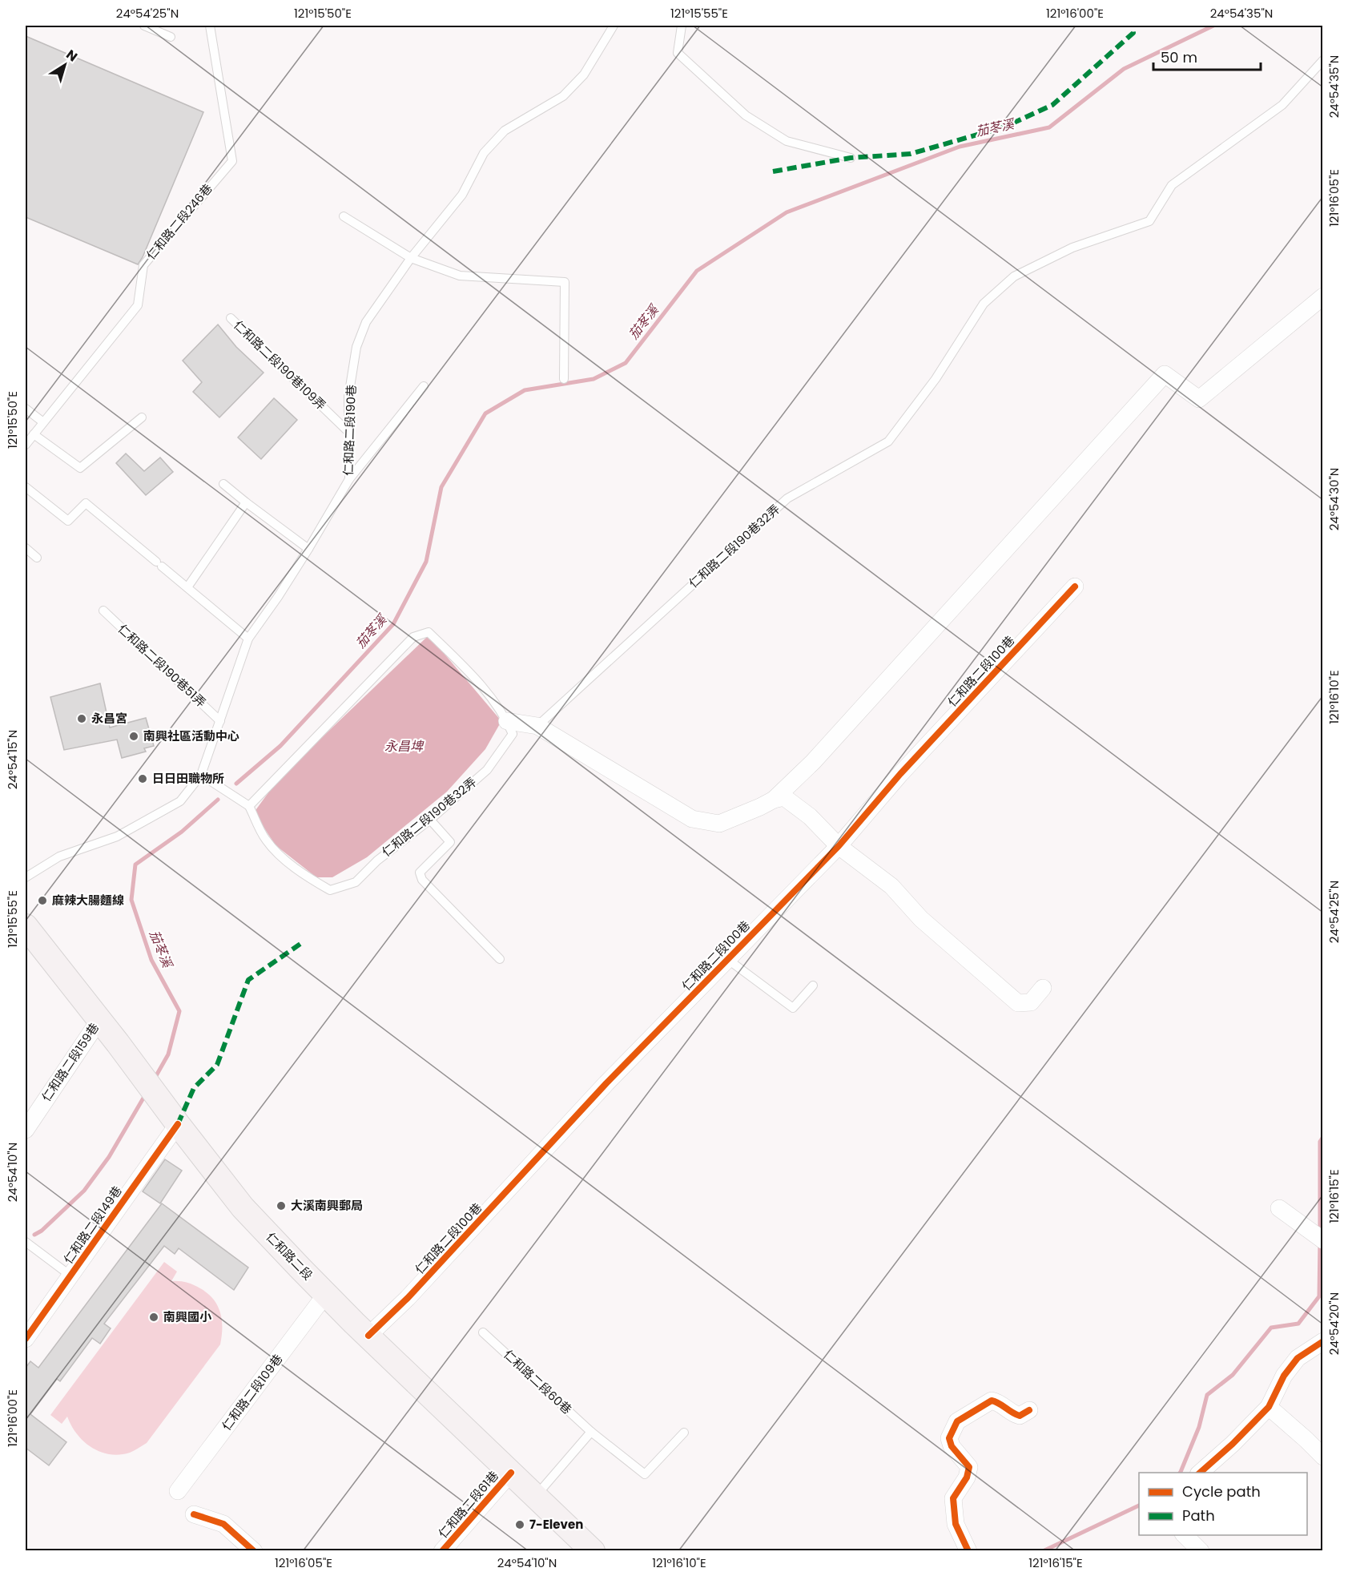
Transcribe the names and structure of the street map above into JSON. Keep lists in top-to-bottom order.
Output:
{
  "streets": {
    "main road": ["仁和路二段"],
    "street": [
      "仁和路二段100巷",
      "仁和路二段159巷",
      "仁和路二段149巷",
      "仁和路二段109巷",
      "仁和路二段61巷"
    ],
    "lane": [
      "仁和路二段246巷",
      "仁和路二段190巷109弄",
      "仁和路二段190巷",
      "仁和路二段190巷32弄",
      "仁和路二段190巷51弄",
      "仁和路二段60巷"
    ]
  },
  "crossings": [
    ["仁和路二段190巷109弄", "仁和路二段190巷"],
    ["仁和路二段190巷", "仁和路二段190巷51弄"],
    ["仁和路二段100巷", "仁和路二段"],
    ["仁和路二段159巷", "仁和路二段"],
    ["仁和路二段149巷", "仁和路二段"],
    ["仁和路二段", "仁和路二段109巷"],
    ["仁和路二段", "仁和路二段61巷"]
  ],
  "water": ["茄苳溪", "永昌埤"],
  "places": [
    "永昌宮",
    "南興社區活動中心",
    "日日田職物所",
    "麻辣大腸麵線",
    "大溪南興郵局",
    "南興國小",
    "7-Eleven"
  ],
  "legend": ["Cycle path", "Path"],
  "scale_bar": "50 m",
  "north": "top right",
  "coordinates": [
    "24°54'25\"N",
    "121°15'50\"E",
    "121°15'55\"E",
    "121°16'00\"E",
    "24°54'35\"N",
    "121°16'05\"E",
    "24°54'30\"N",
    "121°16'10\"E",
    "24°54'15\"N",
    "24°54'10\"N",
    "121°16'15\"E",
    "24°54'20\"N"
  ]
}
